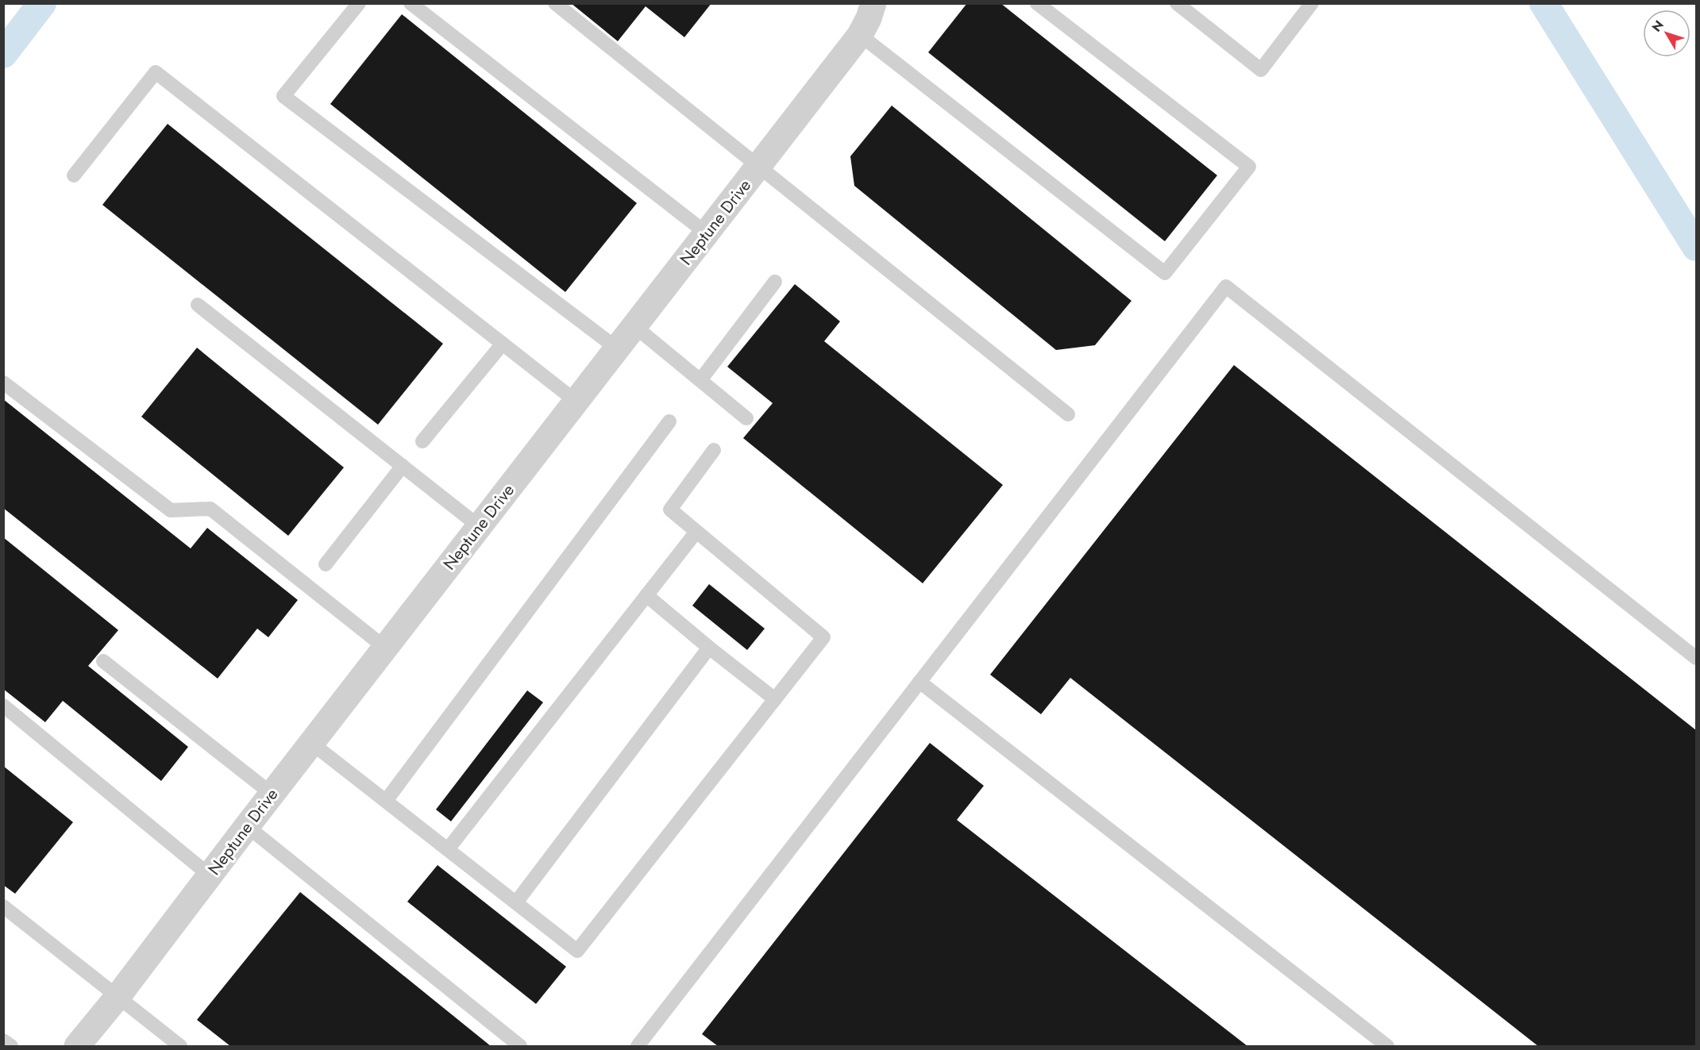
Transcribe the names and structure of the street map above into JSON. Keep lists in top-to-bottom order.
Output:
{
  "streets": {
    "street": ["Neptune Drive"]
  },
  "north": "top left"
}
